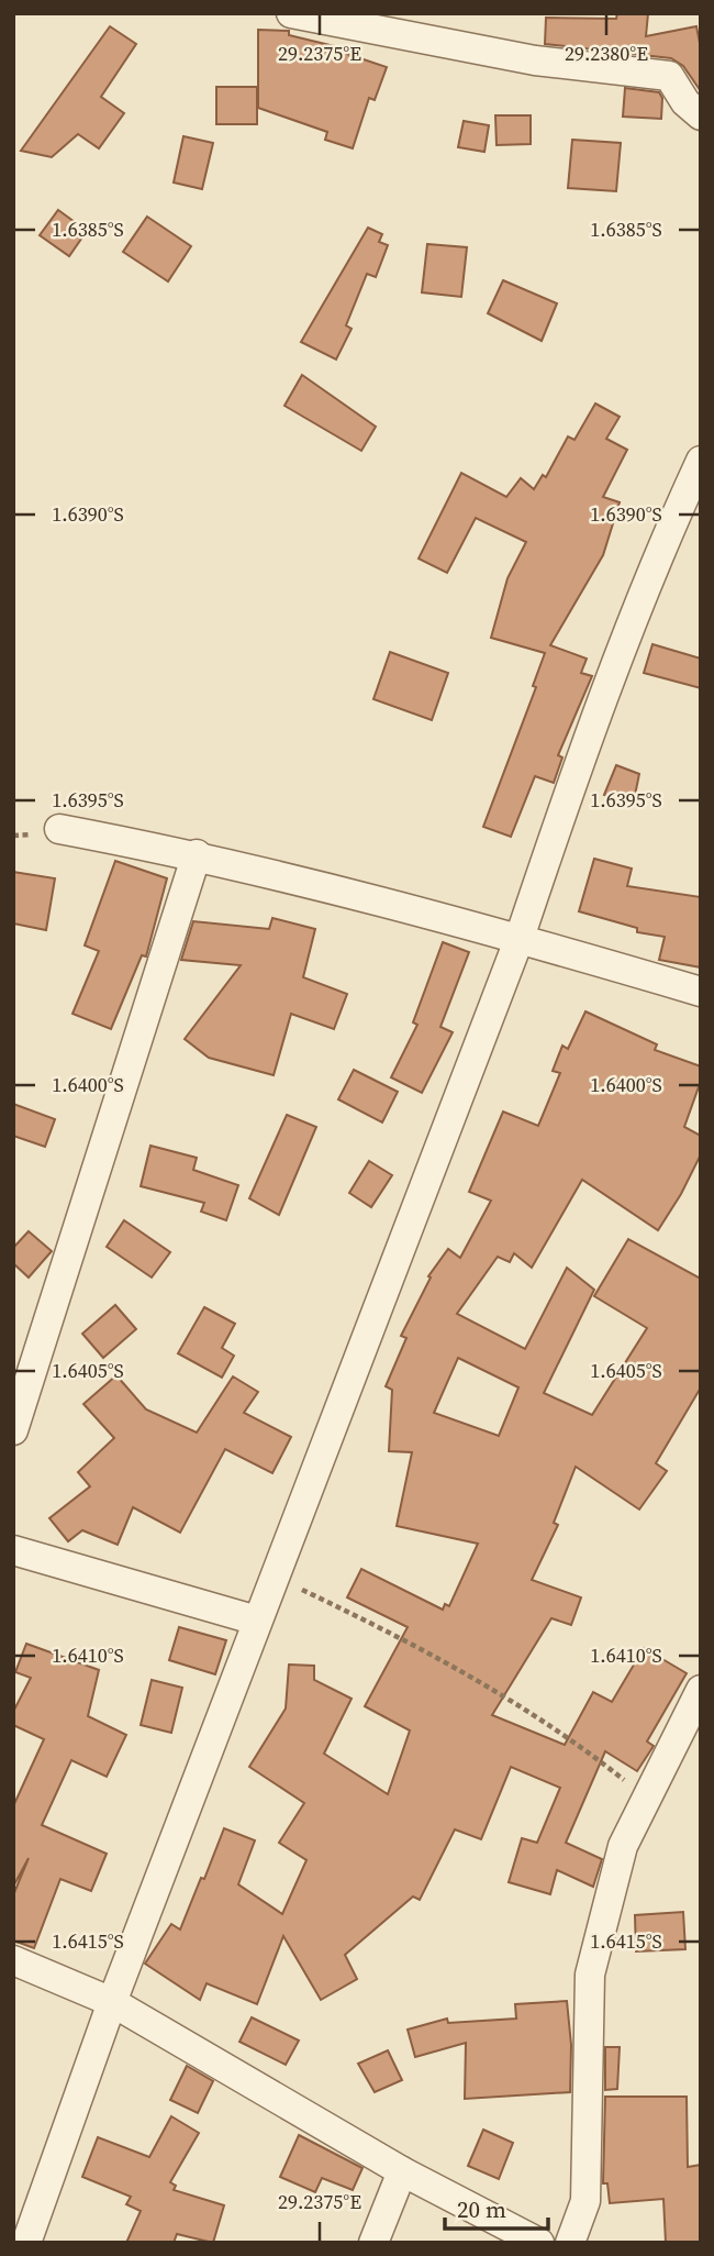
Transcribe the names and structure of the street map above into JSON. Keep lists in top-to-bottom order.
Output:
{
  "scale_bar": "20 m",
  "coordinates": [
    "29.2375°E",
    "29.2380°E",
    "1.6385°S",
    "1.6390°S",
    "1.6395°S",
    "1.6400°S",
    "1.6405°S",
    "1.6410°S",
    "1.6415°S"
  ]
}
